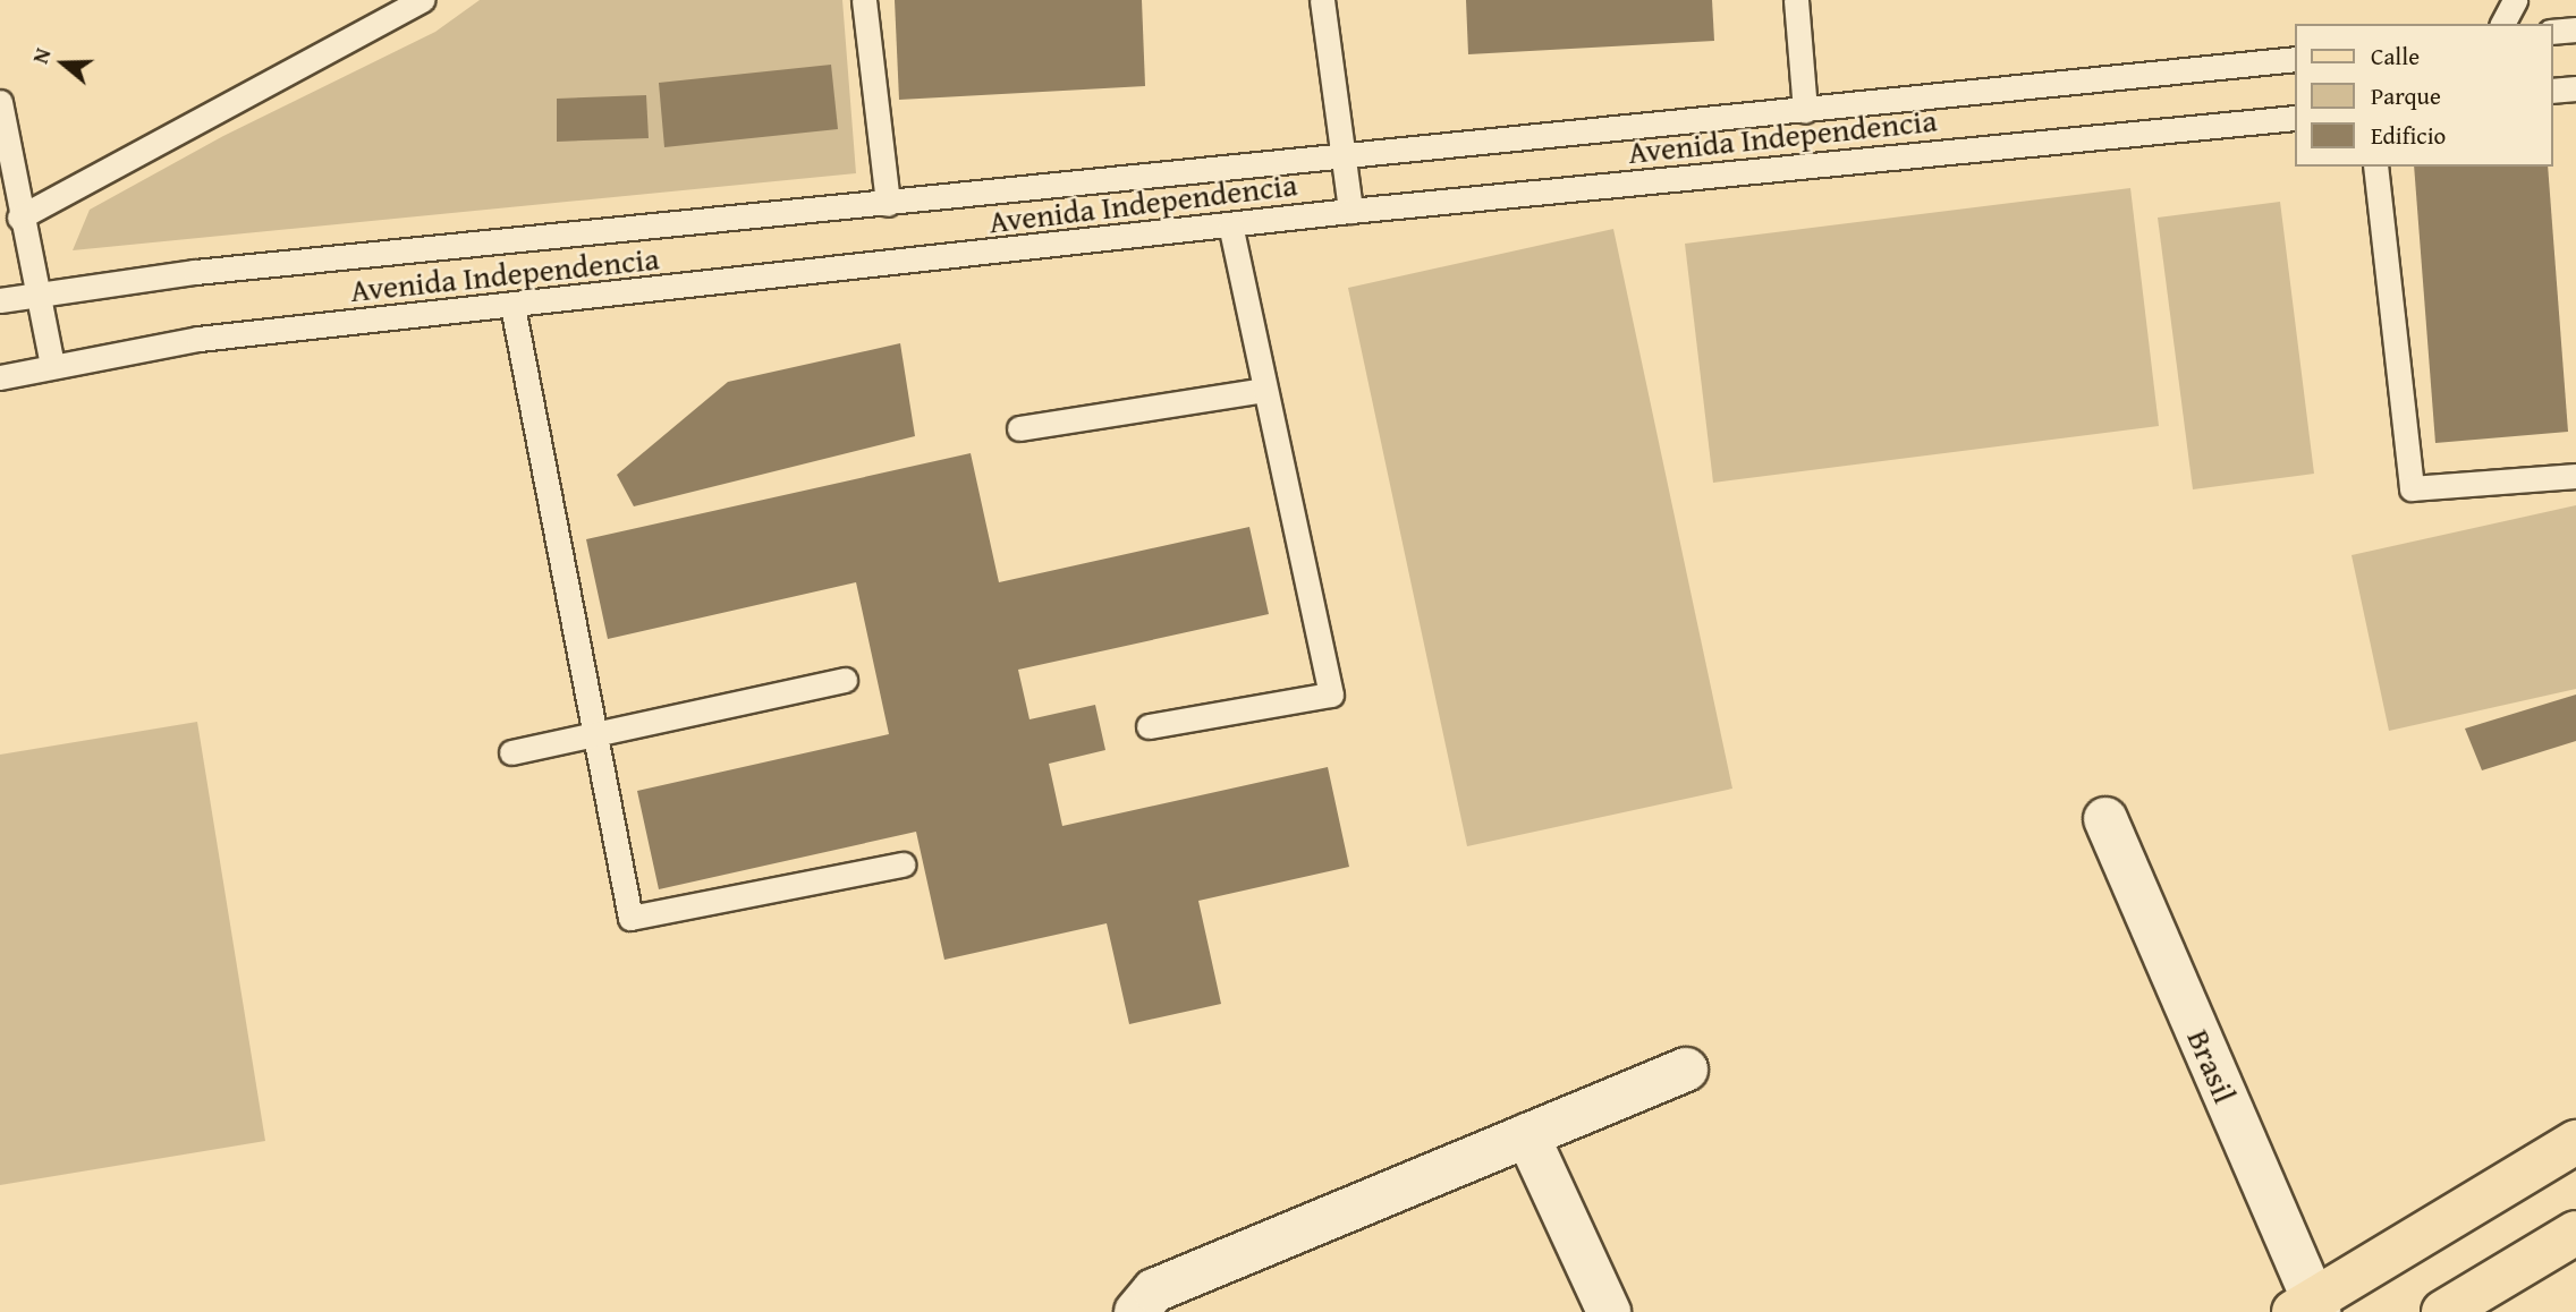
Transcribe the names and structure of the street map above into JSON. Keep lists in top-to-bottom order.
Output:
{
  "streets": {
    "street": ["Brasil"],
    "lane": ["Avenida Independencia"]
  },
  "legend": ["Calle", "Parque", "Edificio"],
  "north": "left"
}
